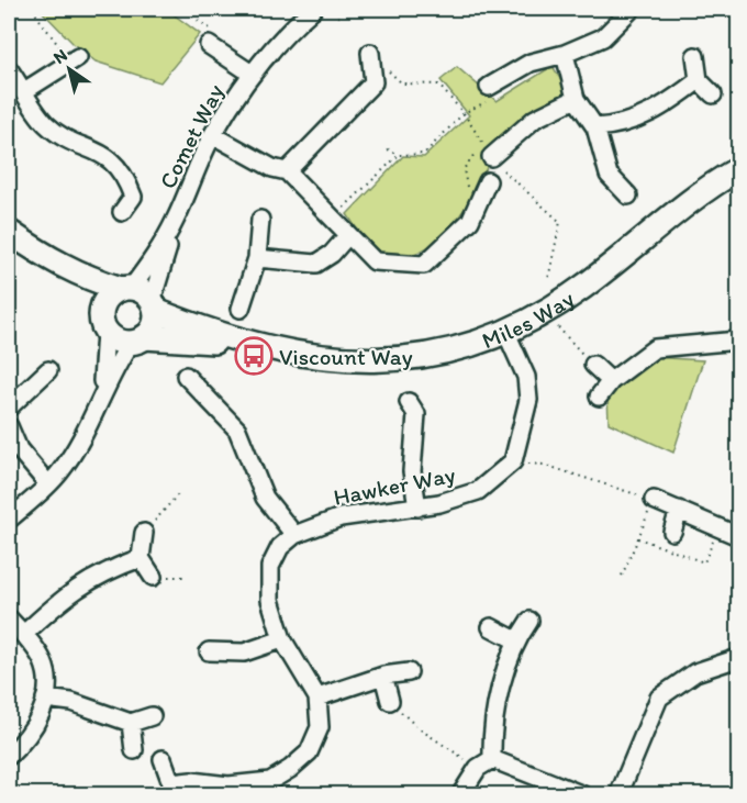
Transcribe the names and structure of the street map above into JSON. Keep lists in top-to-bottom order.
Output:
{
  "streets": {
    "street": ["Comet Way", "Miles Way", "Hawker Way"]
  },
  "crossings": [
    ["Comet Way", "Miles Way"]
  ],
  "places": {
    "bus stop": ["Viscount Way"]
  },
  "north": "top left"
}
